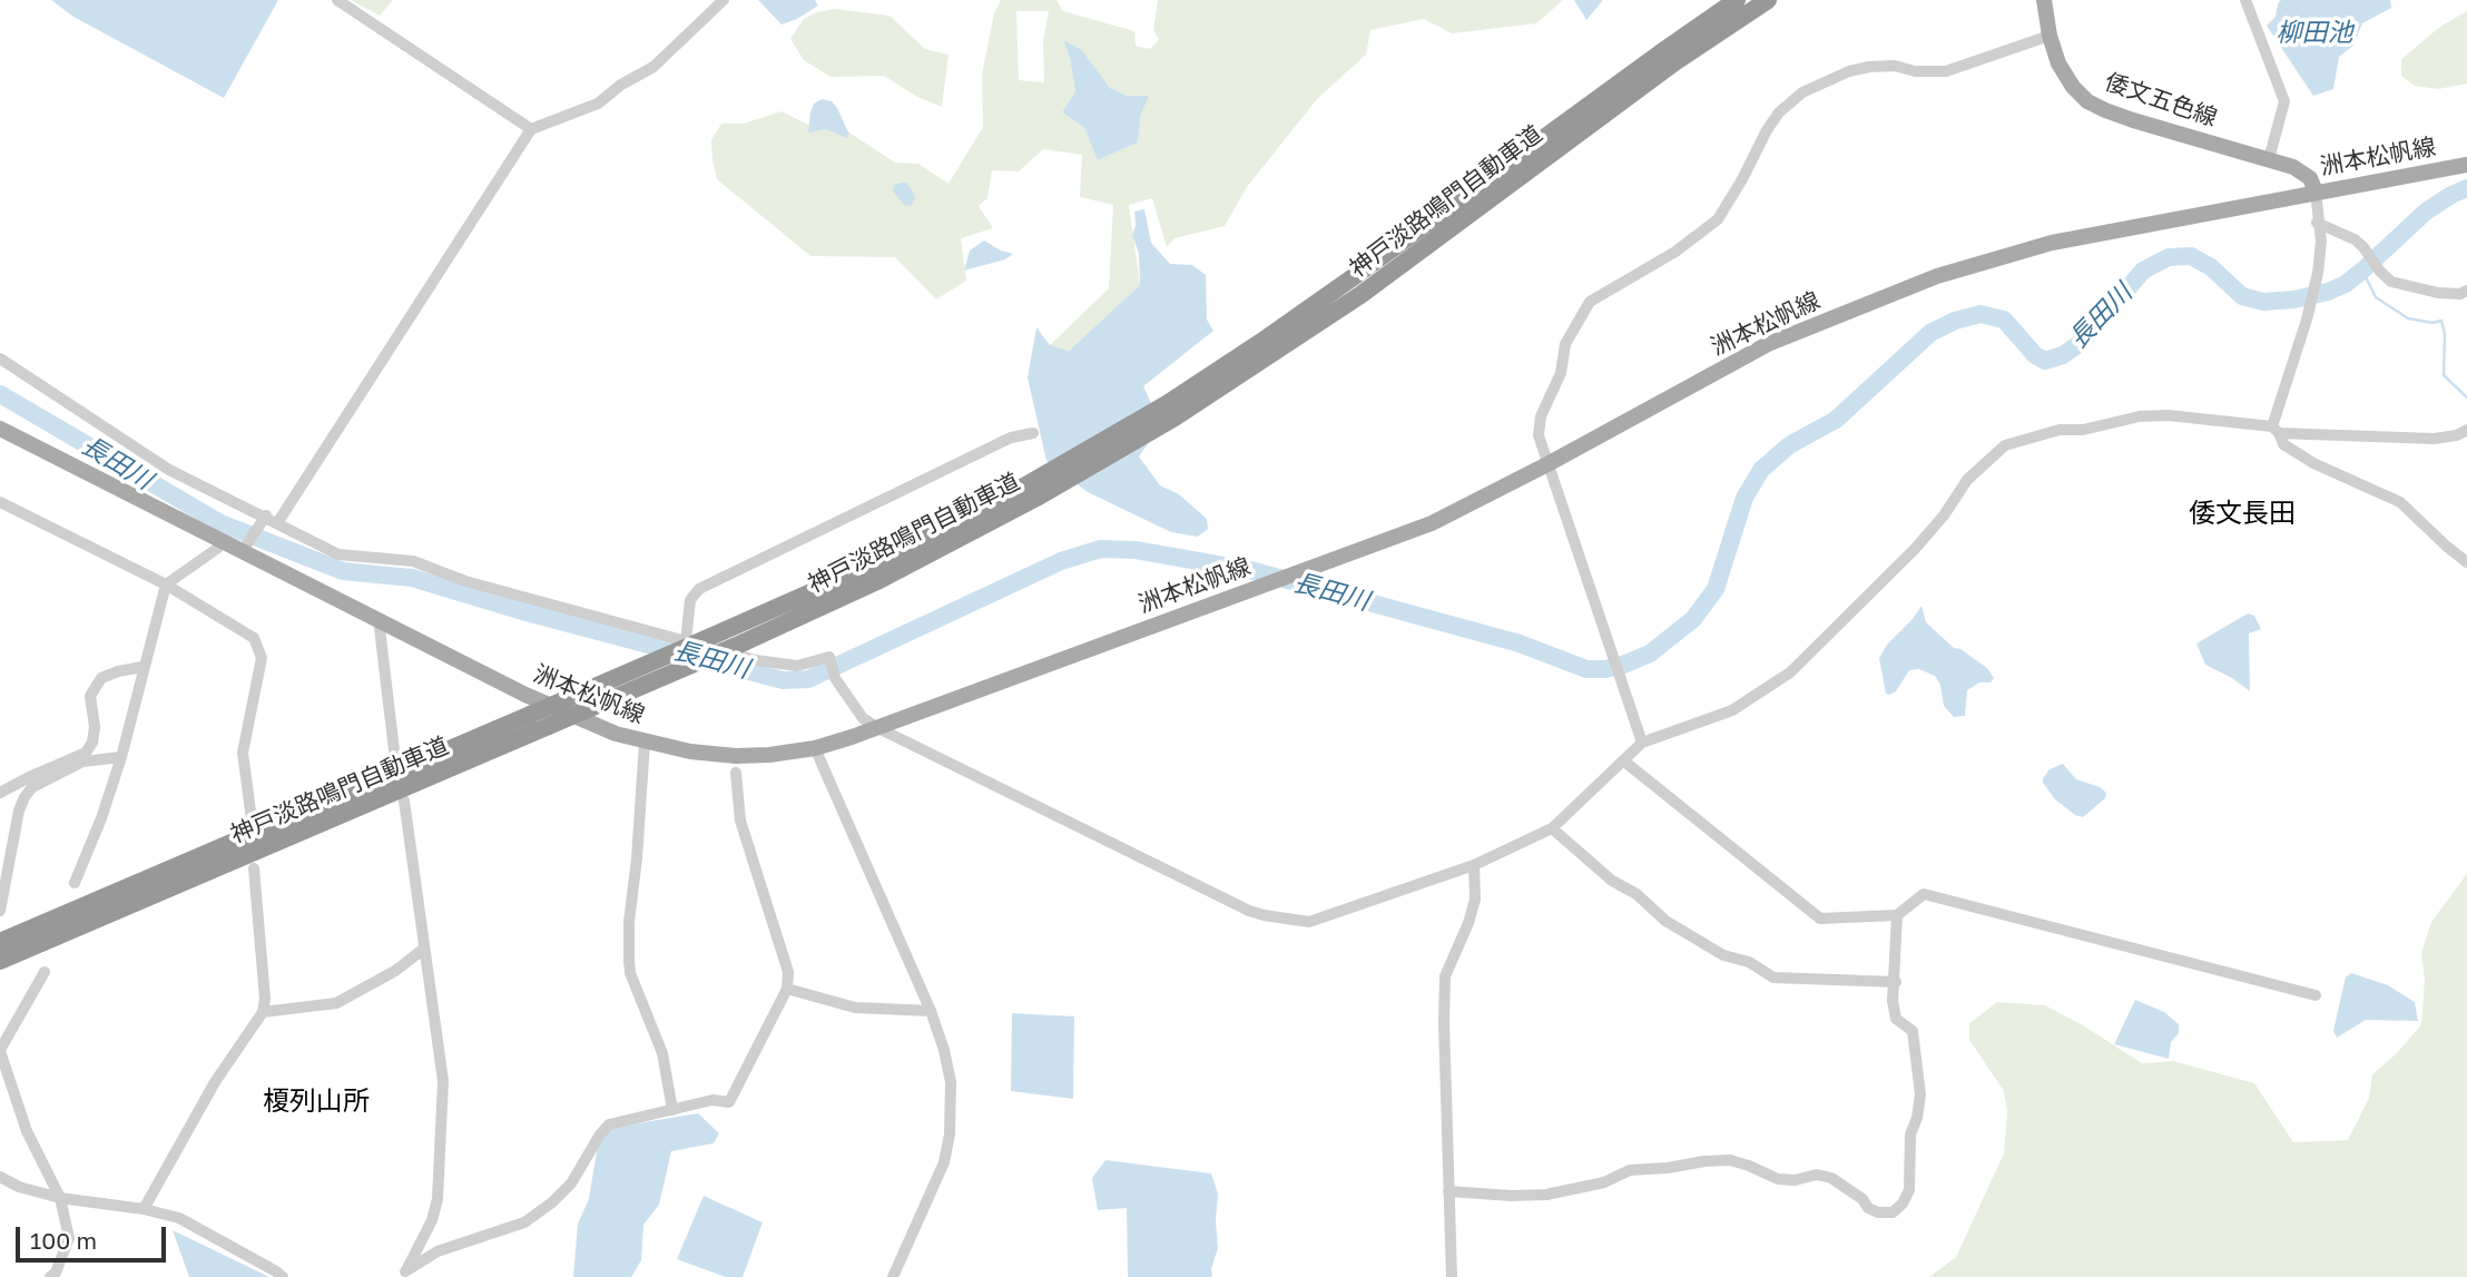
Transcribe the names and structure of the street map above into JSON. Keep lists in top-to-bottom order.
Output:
{
  "streets": {
    "highway": ["神戸淡路鳴門自動車道"],
    "main road": ["倭文五色線", "洲本松帆線"]
  },
  "crossings": [
    ["倭文五色線", "洲本松帆線"]
  ],
  "districts": ["倭文長田", "榎列山所"],
  "water": ["柳田池", "長田川"],
  "scale_bar": "100 m"
}
